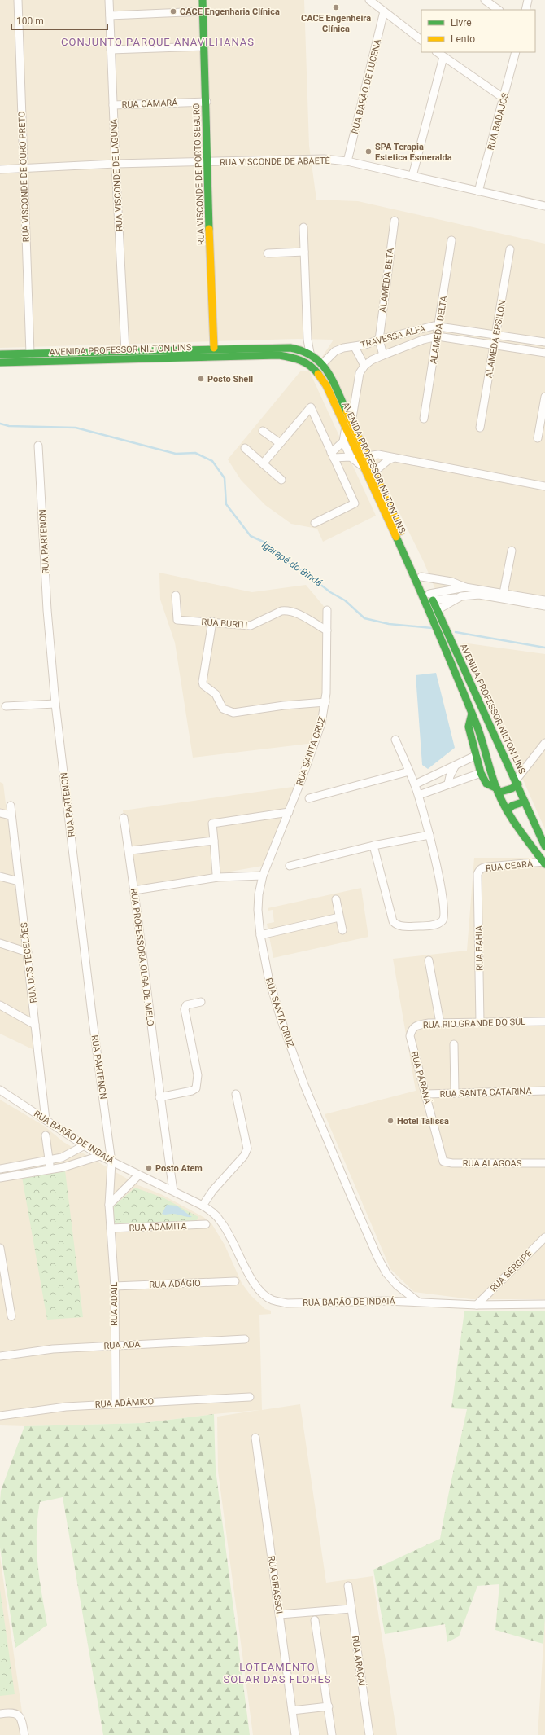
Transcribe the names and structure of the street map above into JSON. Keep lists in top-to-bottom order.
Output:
{
  "streets": {
    "main road": ["RUA VISCONDE DE PORTO SEGURO", "AVENIDA PROFESSOR NILTON LINS"],
    "street": [
      "RUA BARÃO DE LUCENA",
      "RUA CAMARÁ",
      "RUA BADAJÓS",
      "RUA VISCONDE DE ABAETÉ",
      "RUA VISCONDE DE LAGUNA",
      "RUA VISCONDE DE OURO PRETO",
      "ALAMEDA BETA",
      "ALAMEDA DELTA",
      "TRAVESSA ALFA",
      "ALAMEDA EPSILON",
      "RUA PARTENON",
      "RUA BURITI",
      "RUA SANTA CRUZ",
      "RUA CEARÁ",
      "RUA BAHIA",
      "RUA PROFESSORA OLGA DE MELO",
      "RUA DOS TECELÕES",
      "RUA RIO GRANDE DO SUL",
      "RUA PARANÁ",
      "RUA SANTA CATARINA",
      "RUA BARÃO DE INDAIÁ",
      "RUA ALAGOAS",
      "RUA ADAMITA",
      "RUA SERGIPE",
      "RUA ADÁGIO",
      "RUA ADAIL",
      "RUA ADA",
      "RUA ADÂMICO",
      "RUA GIRASSOL",
      "RUA ARAÇAÍ"
    ]
  },
  "crossings": [
    ["RUA BARÃO DE LUCENA", "RUA VISCONDE DE ABAETÉ"],
    ["RUA CAMARÁ", "RUA VISCONDE DE PORTO SEGURO"],
    ["RUA CAMARÁ", "RUA VISCONDE DE LAGUNA"],
    ["RUA BADAJÓS", "RUA VISCONDE DE ABAETÉ"],
    ["RUA VISCONDE DE ABAETÉ", "RUA VISCONDE DE PORTO SEGURO"],
    ["RUA VISCONDE DE ABAETÉ", "RUA VISCONDE DE LAGUNA"],
    ["RUA VISCONDE DE ABAETÉ", "RUA VISCONDE DE OURO PRETO"],
    ["RUA VISCONDE DE PORTO SEGURO", "AVENIDA PROFESSOR NILTON LINS"],
    ["RUA VISCONDE DE LAGUNA", "AVENIDA PROFESSOR NILTON LINS"],
    ["RUA VISCONDE DE OURO PRETO", "AVENIDA PROFESSOR NILTON LINS"],
    ["ALAMEDA BETA", "TRAVESSA ALFA"],
    ["ALAMEDA DELTA", "TRAVESSA ALFA"],
    ["TRAVESSA ALFA", "ALAMEDA EPSILON"],
    ["TRAVESSA ALFA", "AVENIDA PROFESSOR NILTON LINS"],
    ["AVENIDA PROFESSOR NILTON LINS", "RUA CEARÁ"],
    ["RUA PARTENON", "RUA BARÃO DE INDAIÁ"],
    ["RUA PARTENON", "RUA ADAIL"],
    ["RUA BURITI", "RUA SANTA CRUZ"],
    ["RUA SANTA CRUZ", "RUA BARÃO DE INDAIÁ"],
    ["RUA CEARÁ", "RUA BAHIA"],
    ["RUA BAHIA", "RUA RIO GRANDE DO SUL"],
    ["RUA PROFESSORA OLGA DE MELO", "RUA BARÃO DE INDAIÁ"],
    ["RUA DOS TECELÕES", "RUA BARÃO DE INDAIÁ"],
    ["RUA RIO GRANDE DO SUL", "RUA PARANÁ"],
    ["RUA PARANÁ", "RUA SANTA CATARINA"],
    ["RUA PARANÁ", "RUA ALAGOAS"],
    ["RUA BARÃO DE INDAIÁ", "RUA SERGIPE"],
    ["RUA BARÃO DE INDAIÁ", "RUA ADAIL"],
    ["RUA ADAMITA", "RUA ADAIL"],
    ["RUA ADÁGIO", "RUA ADAIL"],
    ["RUA ADAIL", "RUA ADA"],
    ["RUA ADAIL", "RUA ADÂMICO"]
  ],
  "districts": ["CONJUNTO PARQUE ANAVILHANAS", "LOTEAMENTO SOLAR DAS FLORES"],
  "water": ["Igarapé do Bindá"],
  "places": [
    "CACE Engenheira Clínica",
    "CACE Engenharia Clínica",
    "SPA Terapia Estetica Esmeralda",
    "Posto Shell",
    "Hotel Talissa",
    "Posto Atem"
  ],
  "legend": ["Livre", "Lento"],
  "scale_bar": "100 m"
}
